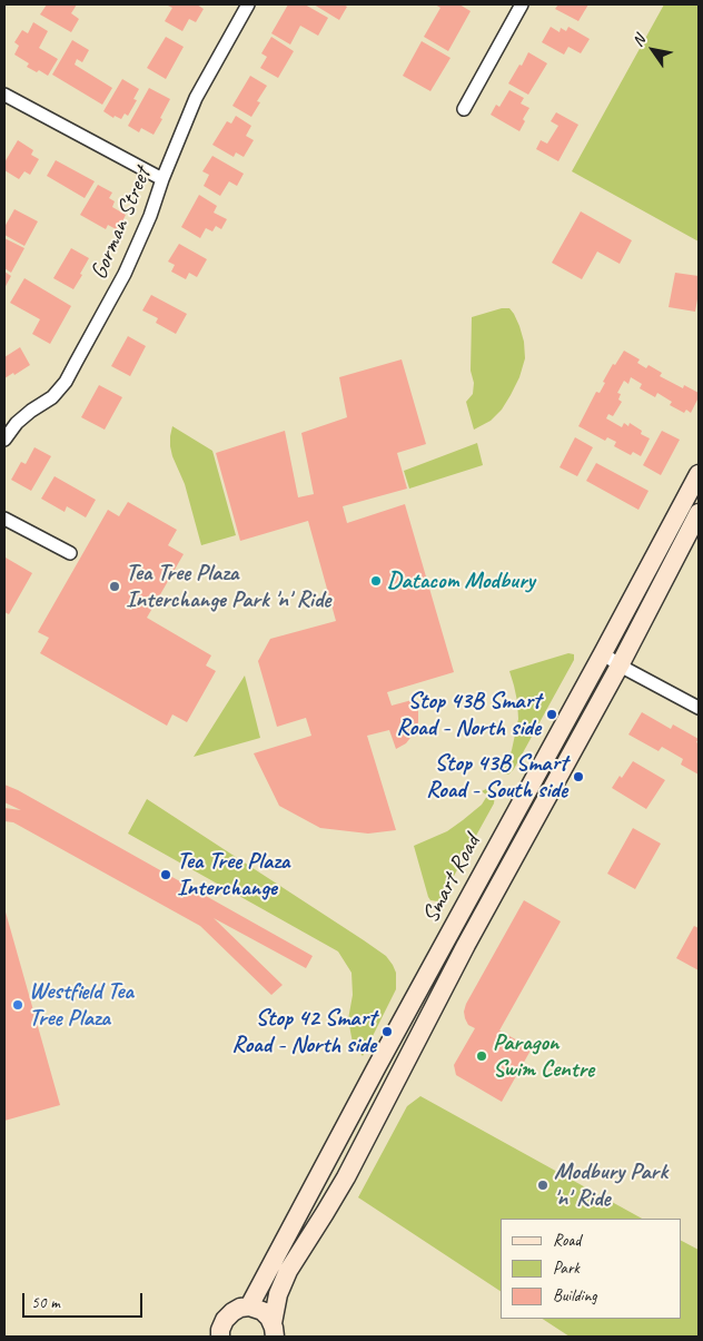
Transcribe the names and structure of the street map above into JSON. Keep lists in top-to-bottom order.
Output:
{
  "streets": {
    "main road": ["Smart Road"],
    "street": ["Gorman Street"]
  },
  "places": [
    "Datacom Modbury",
    "Tea Tree Plaza Interchange Park 'n' Ride",
    "Stop 43B Smart Road - North side",
    "Stop 43B Smart Road - South side",
    "Tea Tree Plaza Interchange",
    "Westfield Tea Tree Plaza",
    "Stop 42 Smart Road - North side",
    "Paragon Swim Centre",
    "Modbury Park 'n' Ride"
  ],
  "legend": ["Road", "Park", "Building"],
  "scale_bar": "50 m",
  "north": "top left"
}
